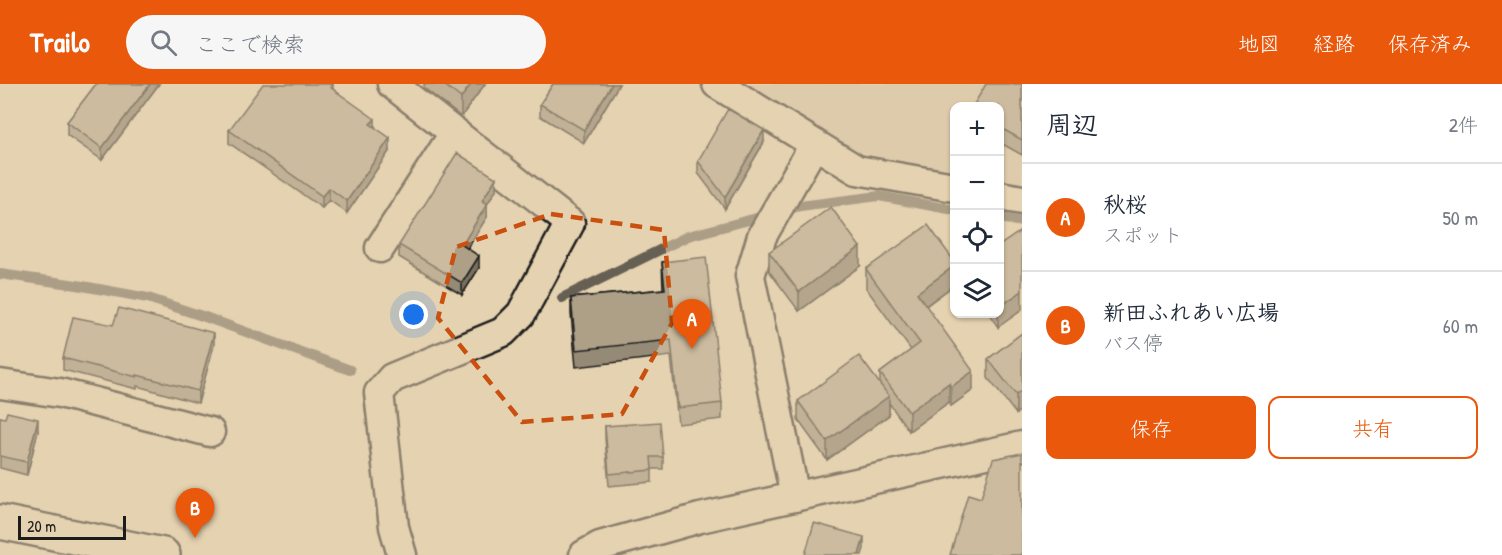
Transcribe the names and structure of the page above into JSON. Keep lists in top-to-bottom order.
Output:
{
  "scale_bar": "20 m",
  "page": {
    "header": "Trailo",
    "search": "ここで検索",
    "nav": ["地図", "経路", "保存済み"],
    "heading": ["周辺", "2件"],
    "map_buttons": ["+", "−"],
    "list": [
      {
        "mark": "A",
        "name": "秋桜",
        "note": "スポット",
        "value": "50 m"
      },
      {
        "mark": "B",
        "name": "新田ふれあい広場",
        "note": "バス停",
        "value": "60 m"
      }
    ],
    "pins": ["A", "B"],
    "buttons": ["保存", "共有"],
    "scale": "20 m"
  }
}
